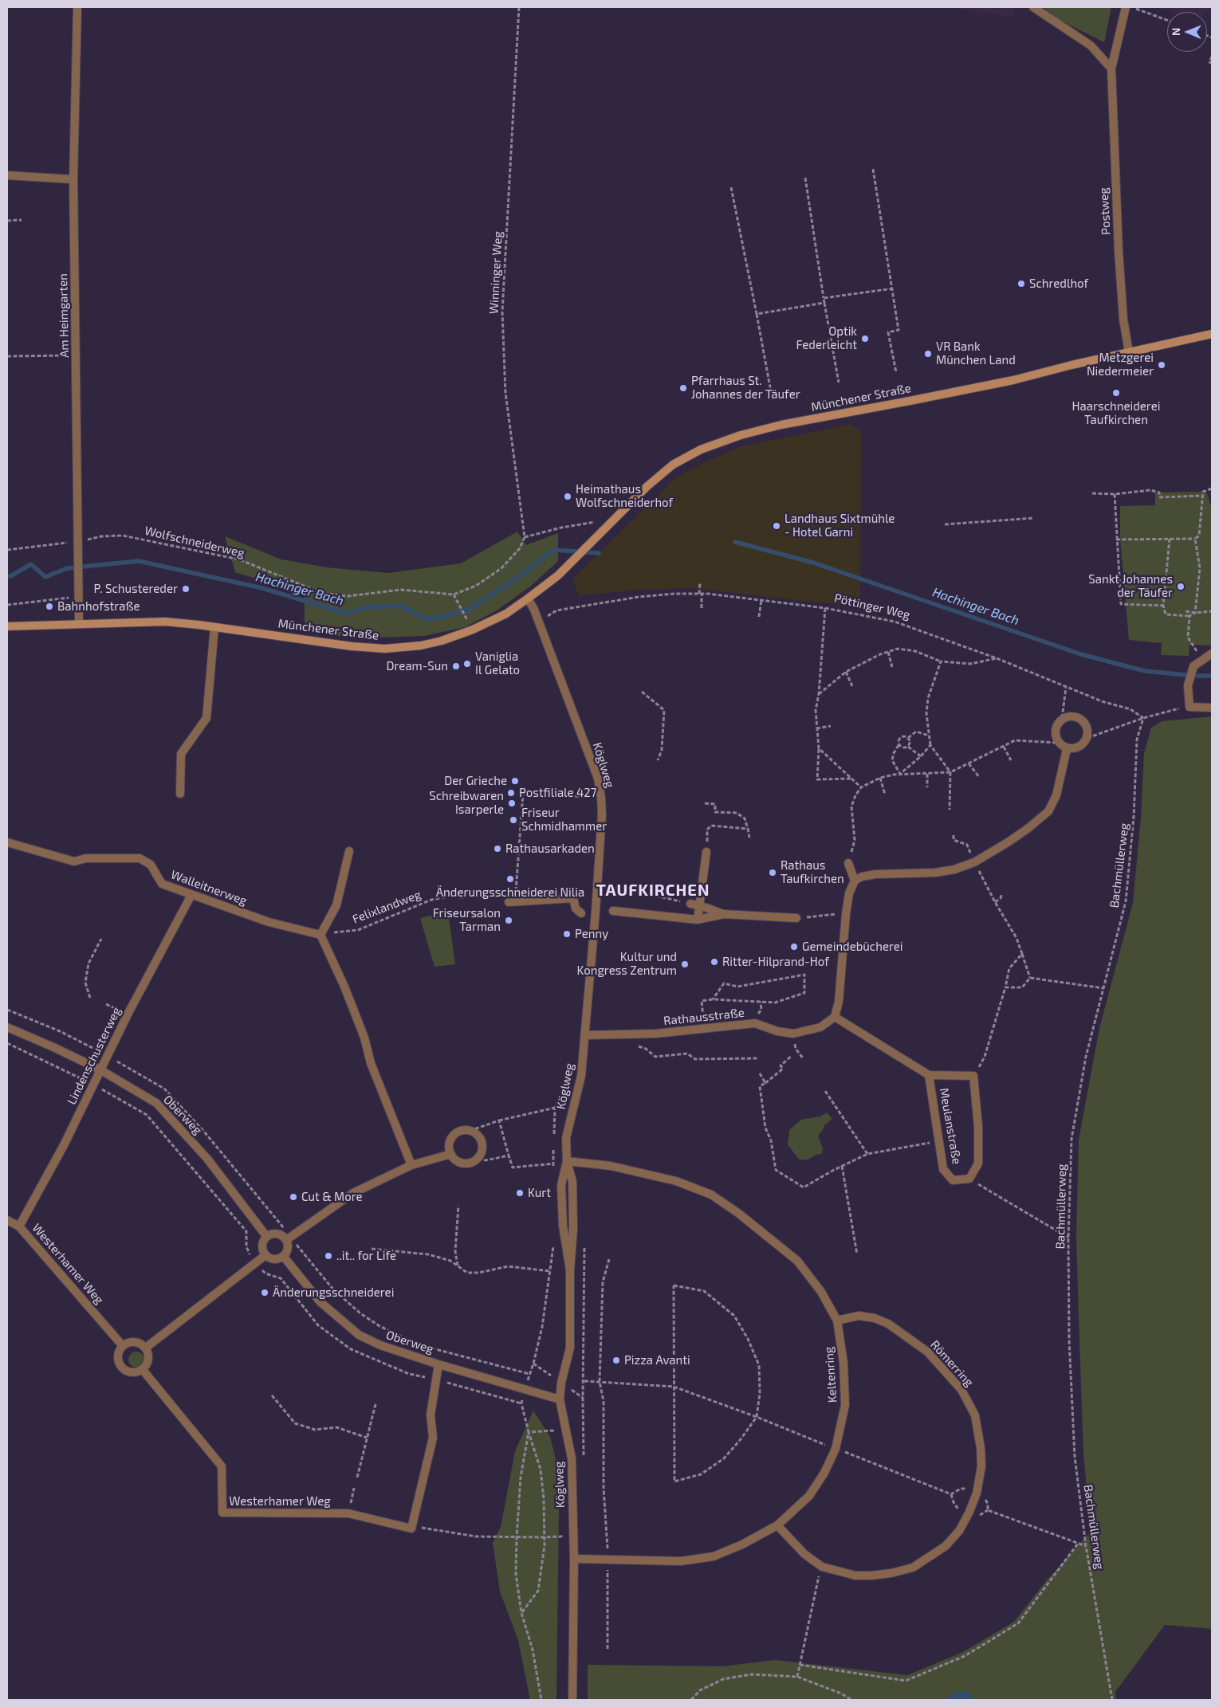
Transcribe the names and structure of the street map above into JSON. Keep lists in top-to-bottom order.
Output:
{
  "streets": {
    "main road": ["Münchener Straße"],
    "street": [
      "Postweg",
      "Am Heimgarten",
      "Köglweg",
      "Walleitnerweg",
      "Rathausstraße",
      "Lindenschusterweg",
      "Oberweg",
      "Meulanstraße",
      "Westerhamer Weg",
      "Römerring",
      "Keltenring"
    ],
    "path": [
      "Winninger Weg",
      "Wolfschneiderweg",
      "Pöttinger Weg",
      "Bachmüllerweg",
      "Felixlandweg"
    ]
  },
  "crossings": [
    ["Postweg", "Münchener Straße"],
    ["Winninger Weg", "Wolfschneiderweg"],
    ["Am Heimgarten", "Münchener Straße"],
    ["Am Heimgarten", "Wolfschneiderweg"],
    ["Münchener Straße", "Köglweg"],
    ["Pöttinger Weg", "Köglweg"],
    ["Pöttinger Weg", "Bachmüllerweg"],
    ["Köglweg", "Rathausstraße"],
    ["Köglweg", "Oberweg"],
    ["Köglweg", "Keltenring"],
    ["Walleitnerweg", "Felixlandweg"],
    ["Walleitnerweg", "Lindenschusterweg"],
    ["Rathausstraße", "Meulanstraße"],
    ["Lindenschusterweg", "Oberweg"],
    ["Lindenschusterweg", "Westerhamer Weg"],
    ["Römerring", "Keltenring"]
  ],
  "districts": ["TAUFKIRCHEN"],
  "water": ["Hachinger Bach"],
  "places": [
    "Schredlhof",
    "Optik Federleicht",
    "VR Bank München Land",
    "Metzgerei Niedermeier",
    "Pfarrhaus St. Johannes der Täufer",
    "Haarschneiderei Taufkirchen",
    "Heimathaus Wolfschneiderhof",
    "Landhaus Sixtmühle - Hotel Garni",
    "Sankt Johannes der Täufer",
    "P. Schustereder",
    "Bahnhofstraße",
    "Vaniglia Il Gelato",
    "Dream-Sun",
    "Der Grieche",
    "Postfiliale 427",
    "Schreibwaren Isarperle",
    "Friseur Schmidhammer",
    "Rathausarkaden",
    "Rathaus Taufkirchen",
    "Änderungsschneiderei Nilia",
    "Friseursalon Tarman",
    "Penny",
    "Gemeindebücherei",
    "Ritter-Hilprand-Hof",
    "Kultur und Kongress Zentrum",
    "Kurt",
    "Cut & More",
    "..it.. for Life",
    "Änderungsschneiderei",
    "Pizza Avanti"
  ],
  "north": "left"
}
